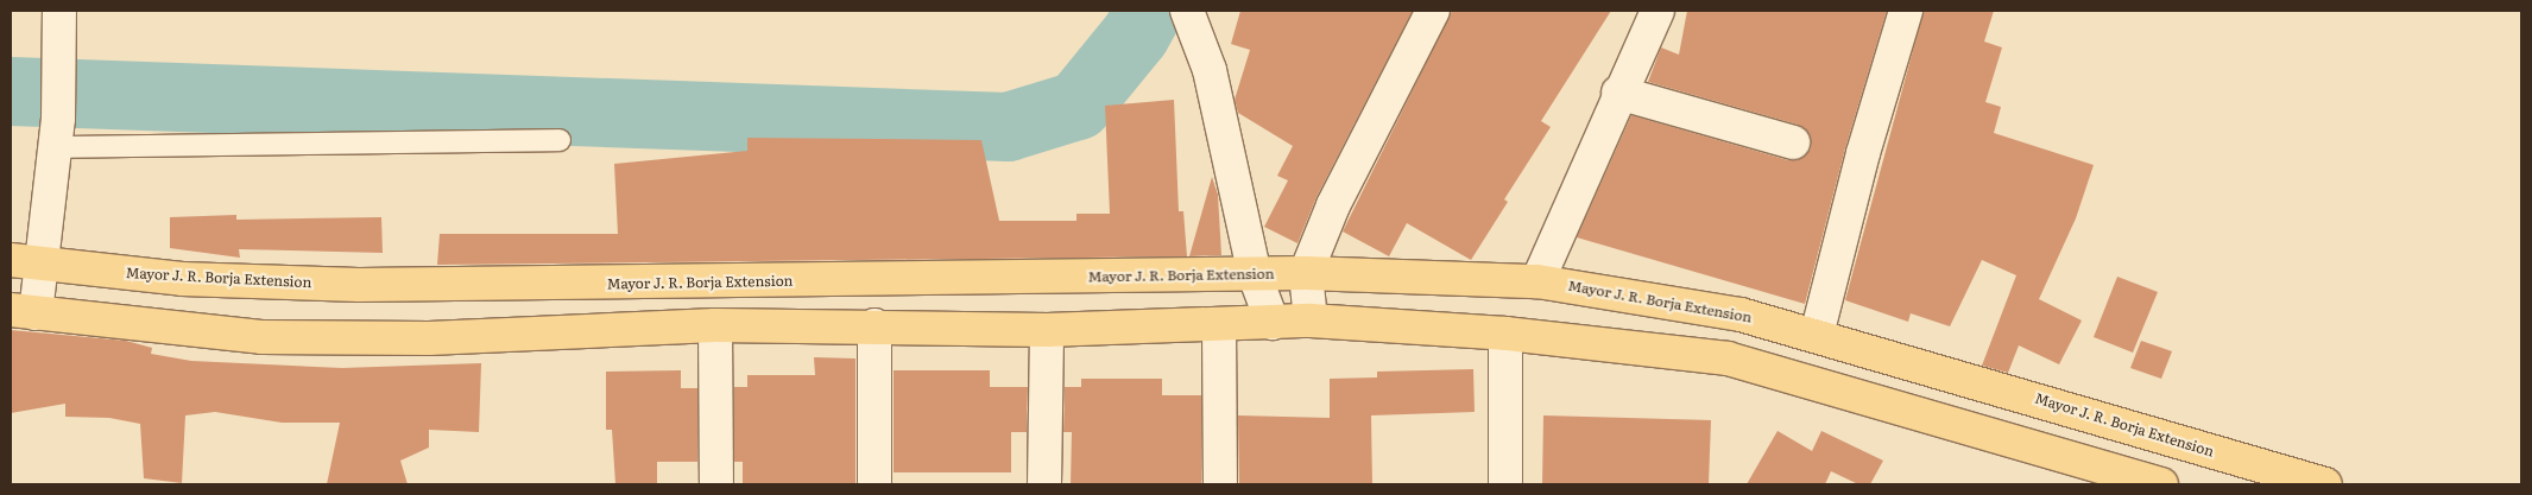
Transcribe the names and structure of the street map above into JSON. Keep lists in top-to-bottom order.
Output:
{
  "streets": {
    "main road": ["Mayor J. R. Borja Extension"]
  }
}
